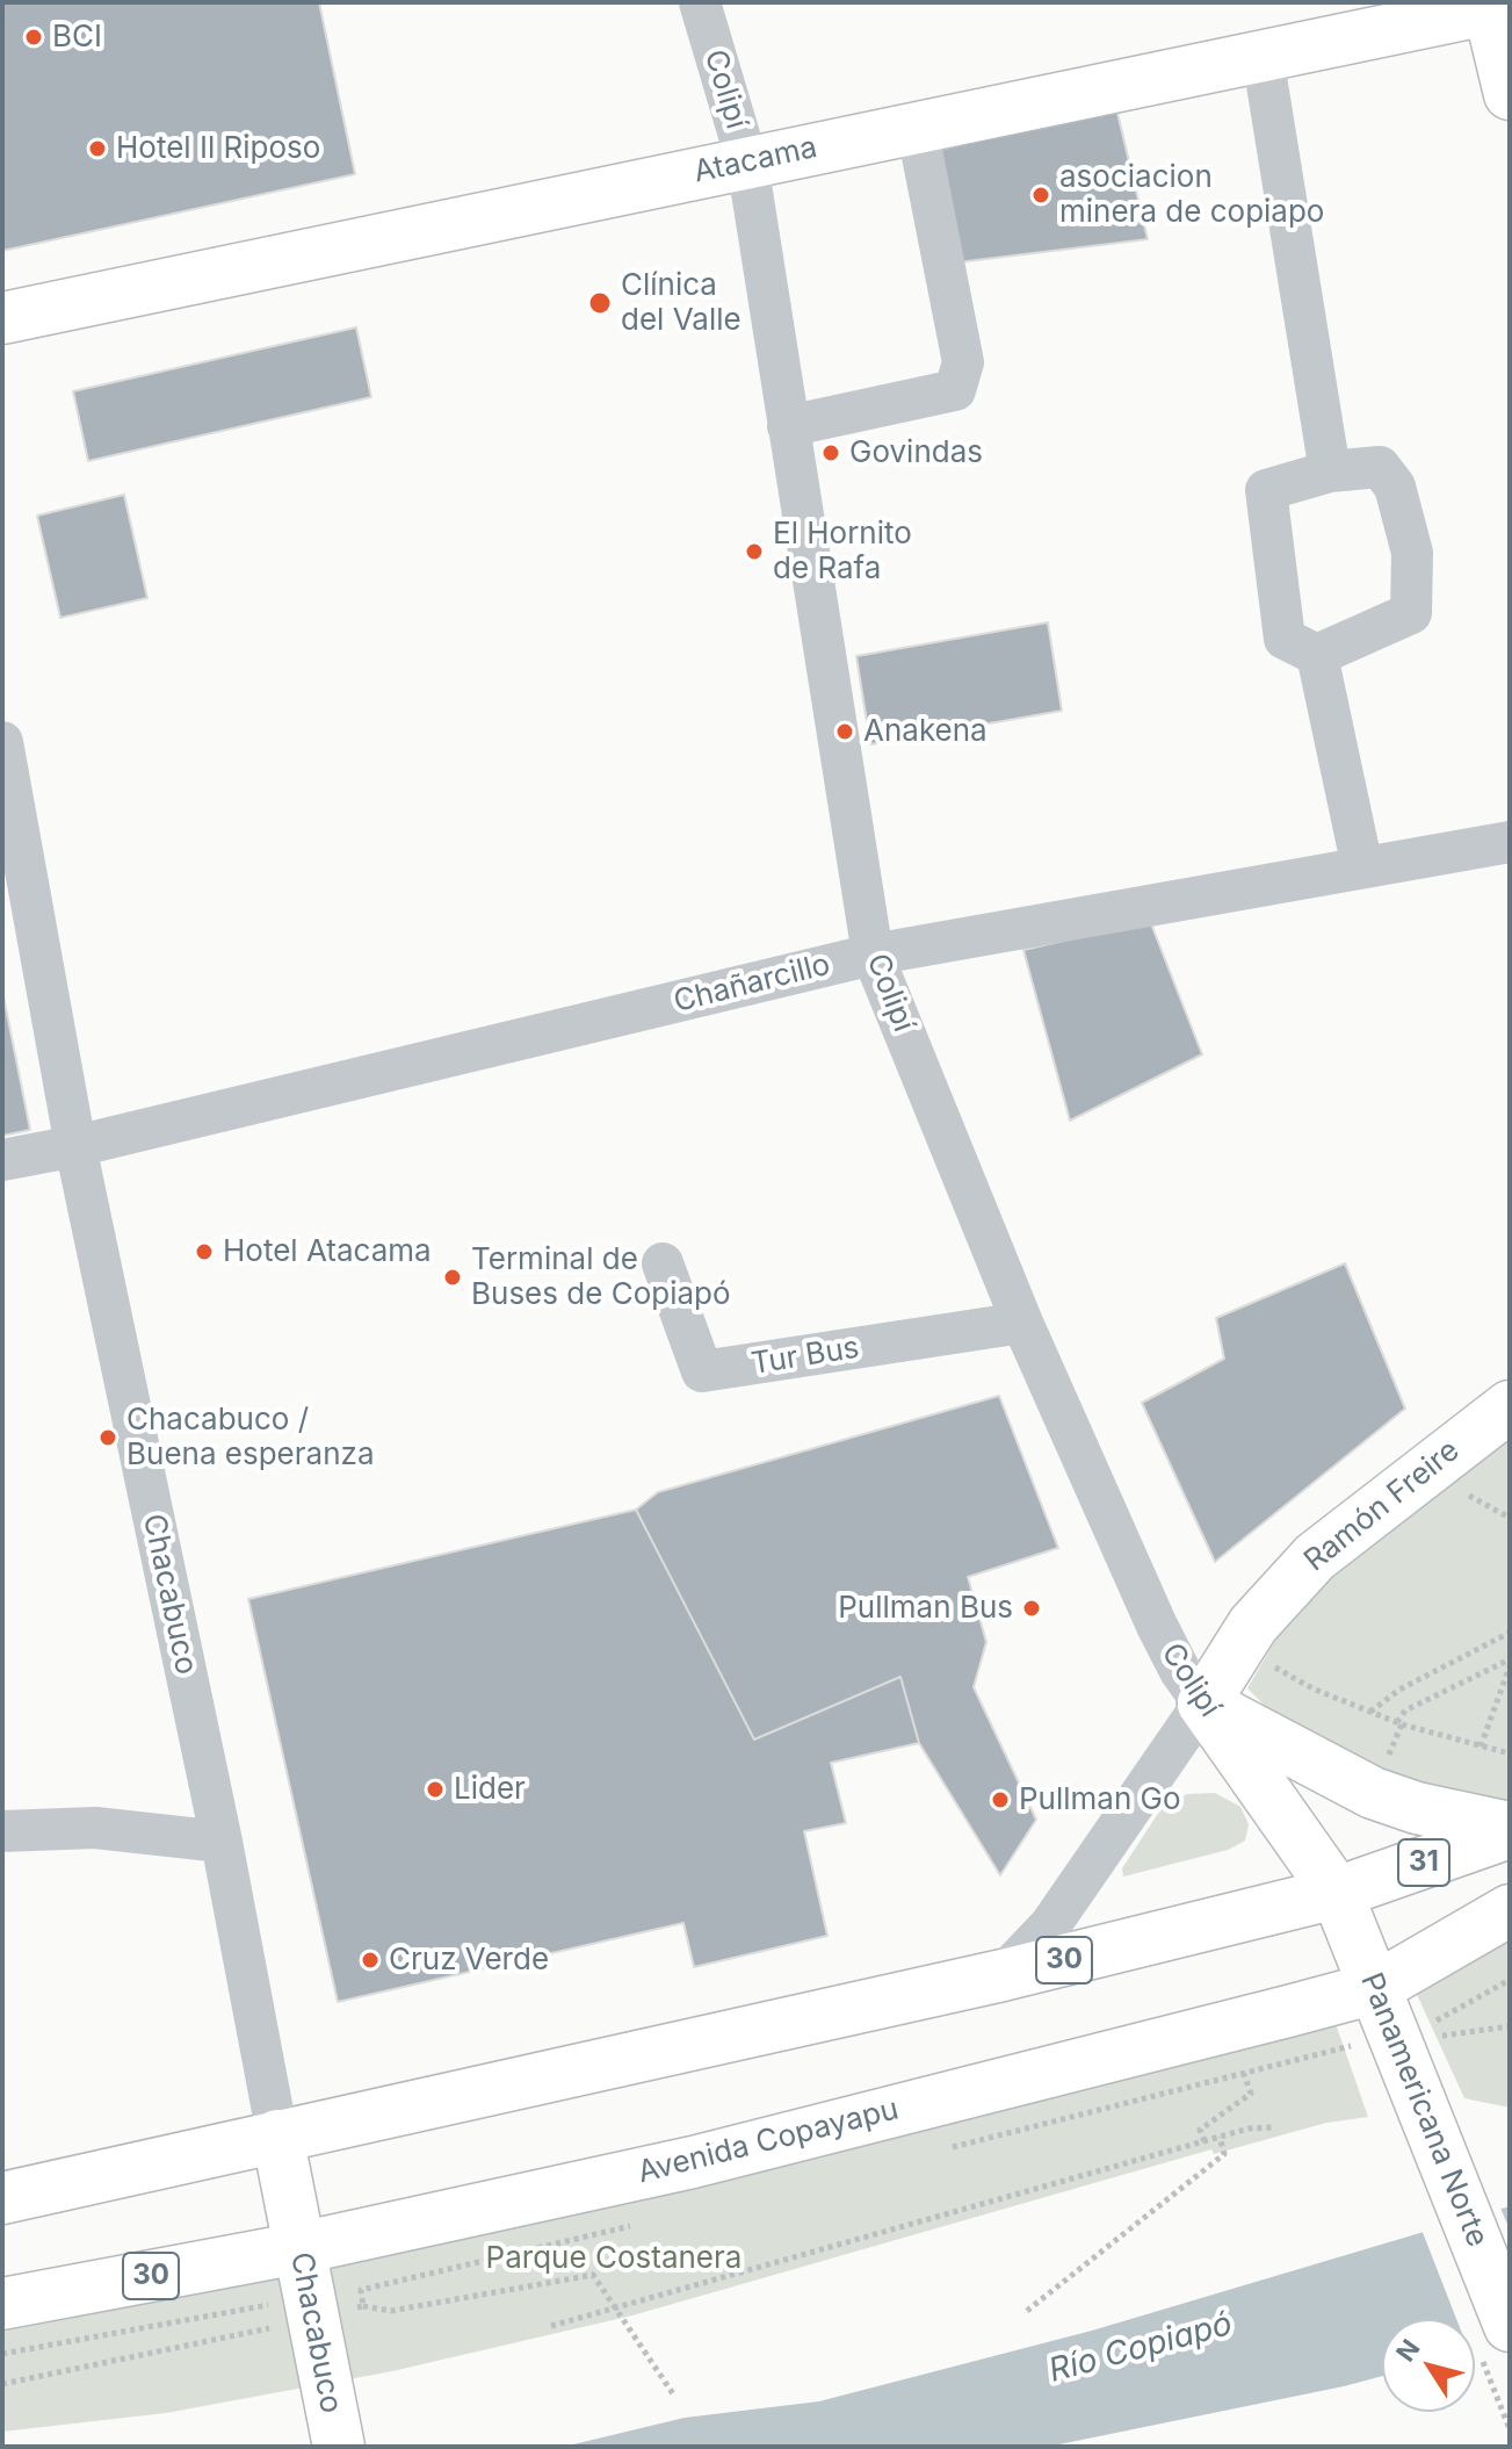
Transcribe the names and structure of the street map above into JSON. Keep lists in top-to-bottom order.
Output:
{
  "streets": {
    "main road": [
      "Colipí",
      "Atacama",
      "Ramón Freire",
      "Chacabuco",
      "31",
      "30",
      "Panamericana Norte",
      "Avenida Copayapu"
    ],
    "street": ["Chañarcillo", "Tur Bus"]
  },
  "crossings": [
    ["Colipí", "Atacama"],
    ["Colipí", "Chañarcillo"],
    ["Colipí", "Tur Bus"],
    ["Colipí", "Ramón Freire"],
    ["Colipí", "31"],
    ["Colipí", "30"],
    ["Colipí", "Panamericana Norte"],
    ["Chañarcillo", "Chacabuco"],
    ["Ramón Freire", "30"],
    ["Chacabuco", "30"],
    ["Chacabuco", "Avenida Copayapu"],
    ["31", "30"],
    ["31", "Panamericana Norte"],
    ["30", "Panamericana Norte"],
    ["Panamericana Norte", "Avenida Copayapu"]
  ],
  "water": ["Río Copiapó"],
  "parks": ["Parque Costanera"],
  "places": [
    "BCI",
    "Hotel Il Riposo",
    "asociacion minera de copiapo",
    "Clínica del Valle",
    "Govindas",
    "El Hornito de Rafa",
    "Anakena",
    "Hotel Atacama",
    "Terminal de Buses de Copiapó",
    "Chacabuco / Buena esperanza",
    "Pullman Bus",
    "Lider",
    "Pullman Go",
    "Cruz Verde"
  ],
  "north": "top left"
}
